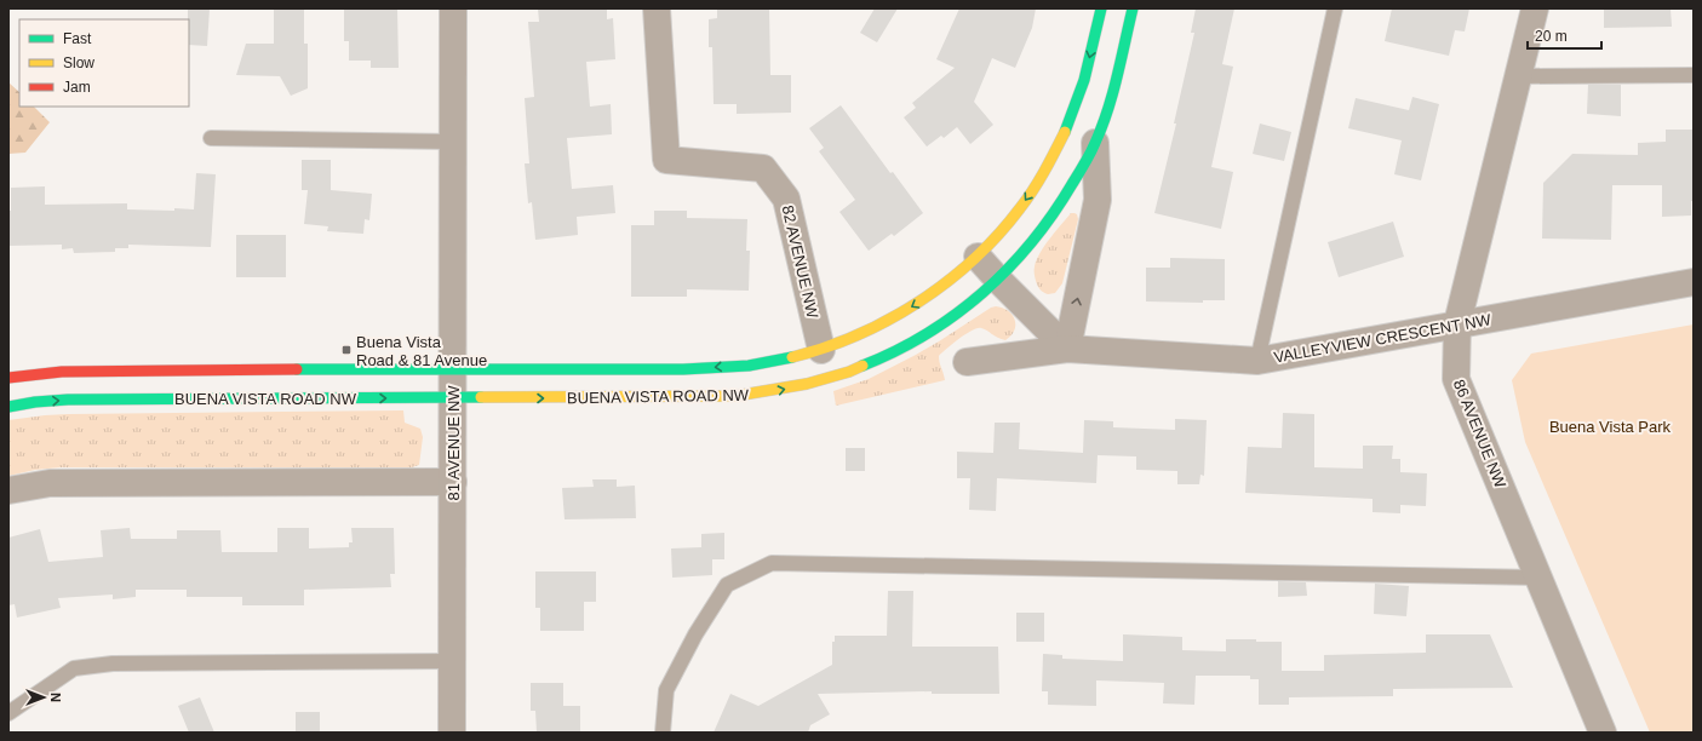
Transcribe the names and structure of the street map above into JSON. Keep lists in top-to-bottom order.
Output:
{
  "streets": {
    "street": [
      "82 AVENUE NW",
      "VALLEYVIEW CRESCENT NW",
      "BUENA VISTA ROAD NW",
      "86 AVENUE NW",
      "81 AVENUE NW"
    ]
  },
  "crossings": [
    ["82 AVENUE NW", "BUENA VISTA ROAD NW"],
    ["VALLEYVIEW CRESCENT NW", "86 AVENUE NW"],
    ["BUENA VISTA ROAD NW", "81 AVENUE NW"]
  ],
  "parks": ["Buena Vista Park"],
  "places": {
    "transit": ["Buena Vista Road & 81 Avenue"]
  },
  "legend": ["Fast", "Slow", "Jam"],
  "scale_bar": "20 m",
  "north": "right"
}
